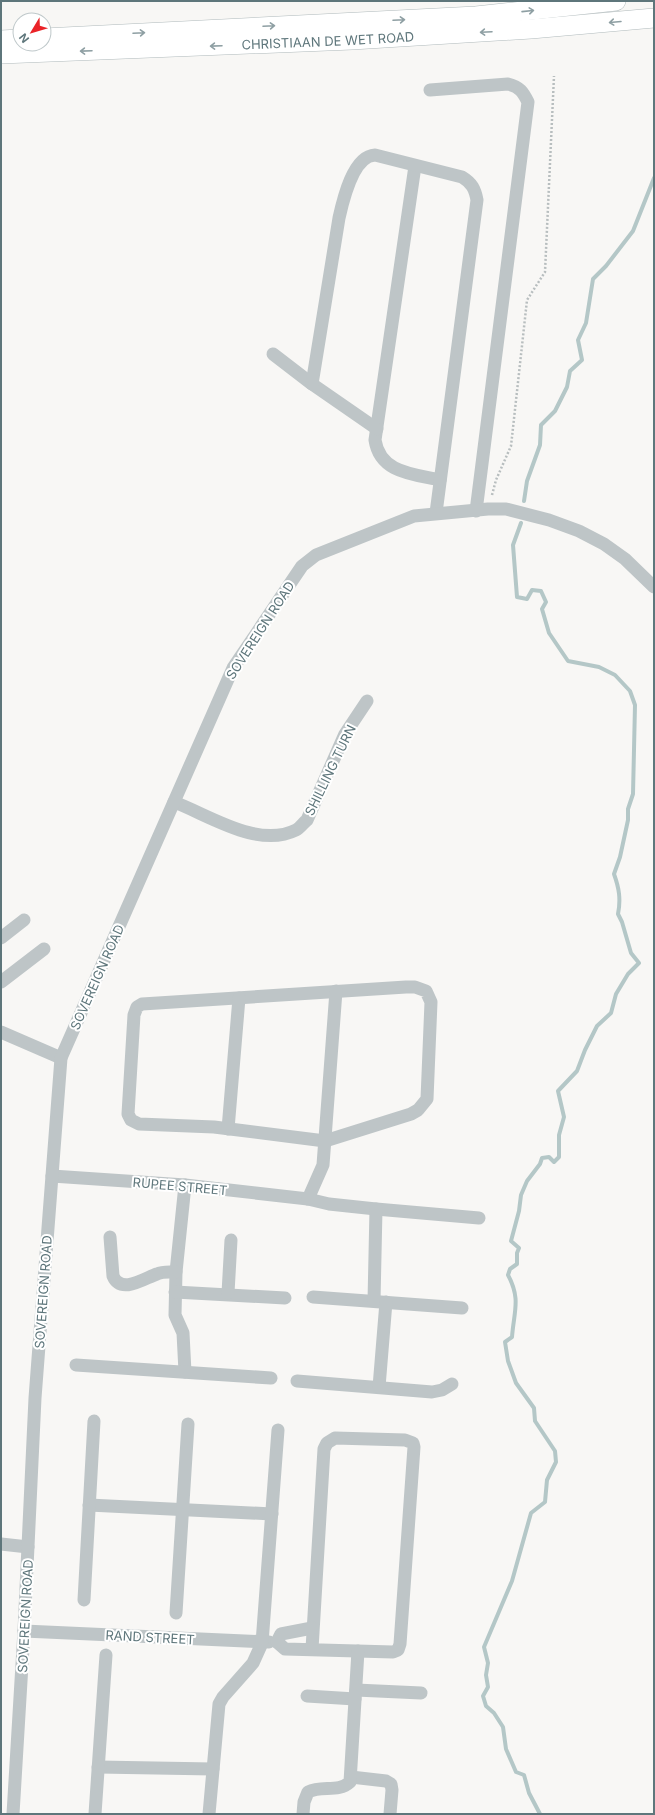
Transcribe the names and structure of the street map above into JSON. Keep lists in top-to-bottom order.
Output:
{
  "streets": {
    "main road": ["CHRISTIAAN DE WET ROAD"],
    "street": [
      "SOVEREIGN ROAD",
      "SHILLING TURN",
      "RUPEE STREET",
      "RAND STREET"
    ]
  },
  "crossings": [
    ["SOVEREIGN ROAD", "SHILLING TURN"],
    ["SOVEREIGN ROAD", "RUPEE STREET"],
    ["SOVEREIGN ROAD", "RAND STREET"]
  ],
  "north": "bottom left"
}
